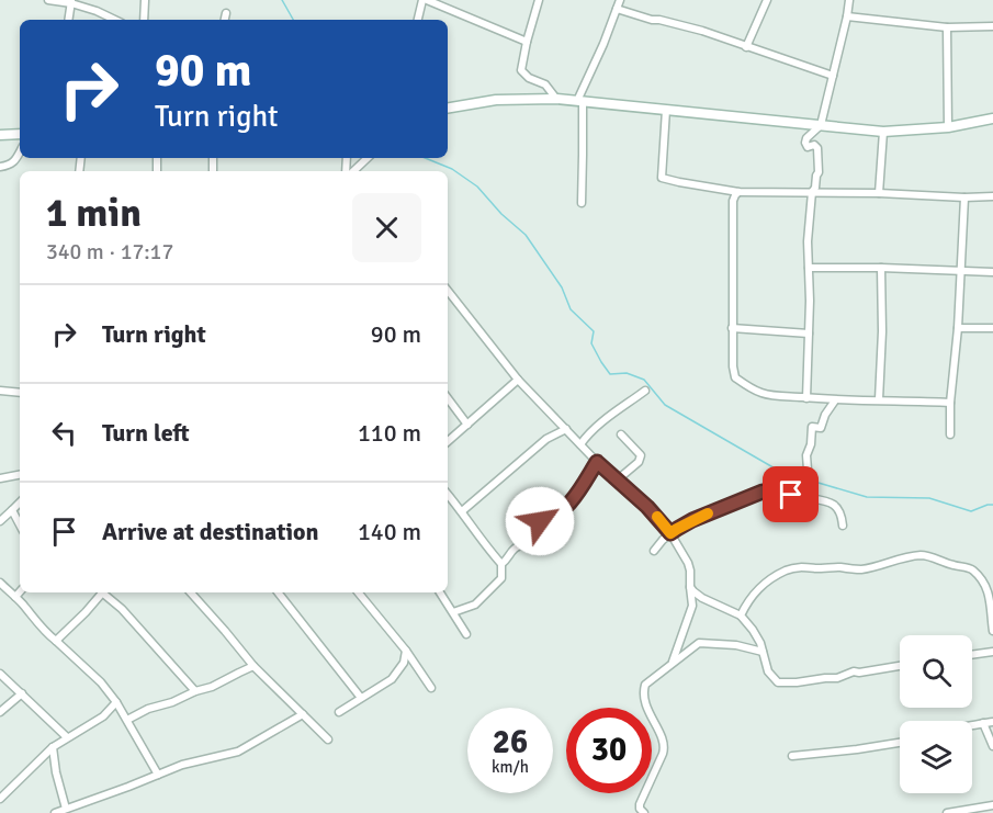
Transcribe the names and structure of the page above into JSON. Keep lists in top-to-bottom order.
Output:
{
  "page": {
    "turn": ["90 m", "Turn right"],
    "heading": ["1 min", "340 m · 17:17"],
    "list": [
      {
        "name": "Turn right",
        "value": "90 m"
      },
      {
        "name": "Turn left",
        "value": "110 m"
      },
      {
        "name": "Arrive at destination",
        "value": "140 m"
      }
    ],
    "speed": "26 km/h",
    "limit": "30"
  }
}
